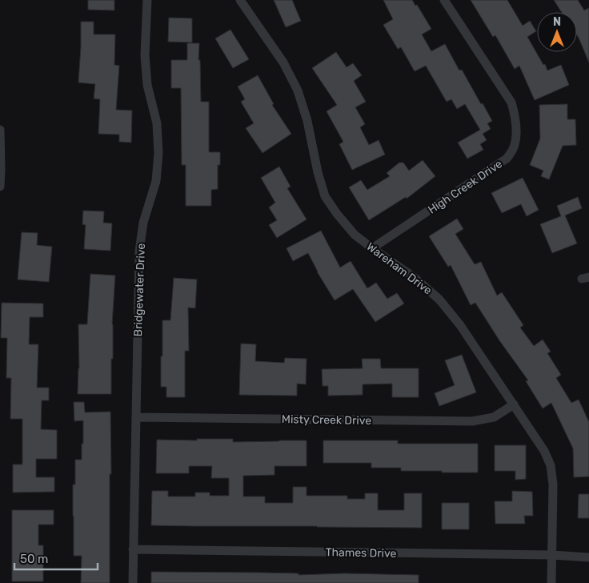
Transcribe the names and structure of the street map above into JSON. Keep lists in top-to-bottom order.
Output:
{
  "streets": {
    "street": [
      "High Creek Drive",
      "Wareham Drive",
      "Bridgewater Drive",
      "Misty Creek Drive",
      "Thames Drive"
    ]
  },
  "crossings": [
    ["High Creek Drive", "Wareham Drive"],
    ["Wareham Drive", "Misty Creek Drive"],
    ["Wareham Drive", "Thames Drive"],
    ["Bridgewater Drive", "Misty Creek Drive"],
    ["Bridgewater Drive", "Thames Drive"]
  ],
  "scale_bar": "50 m",
  "north": "top"
}
